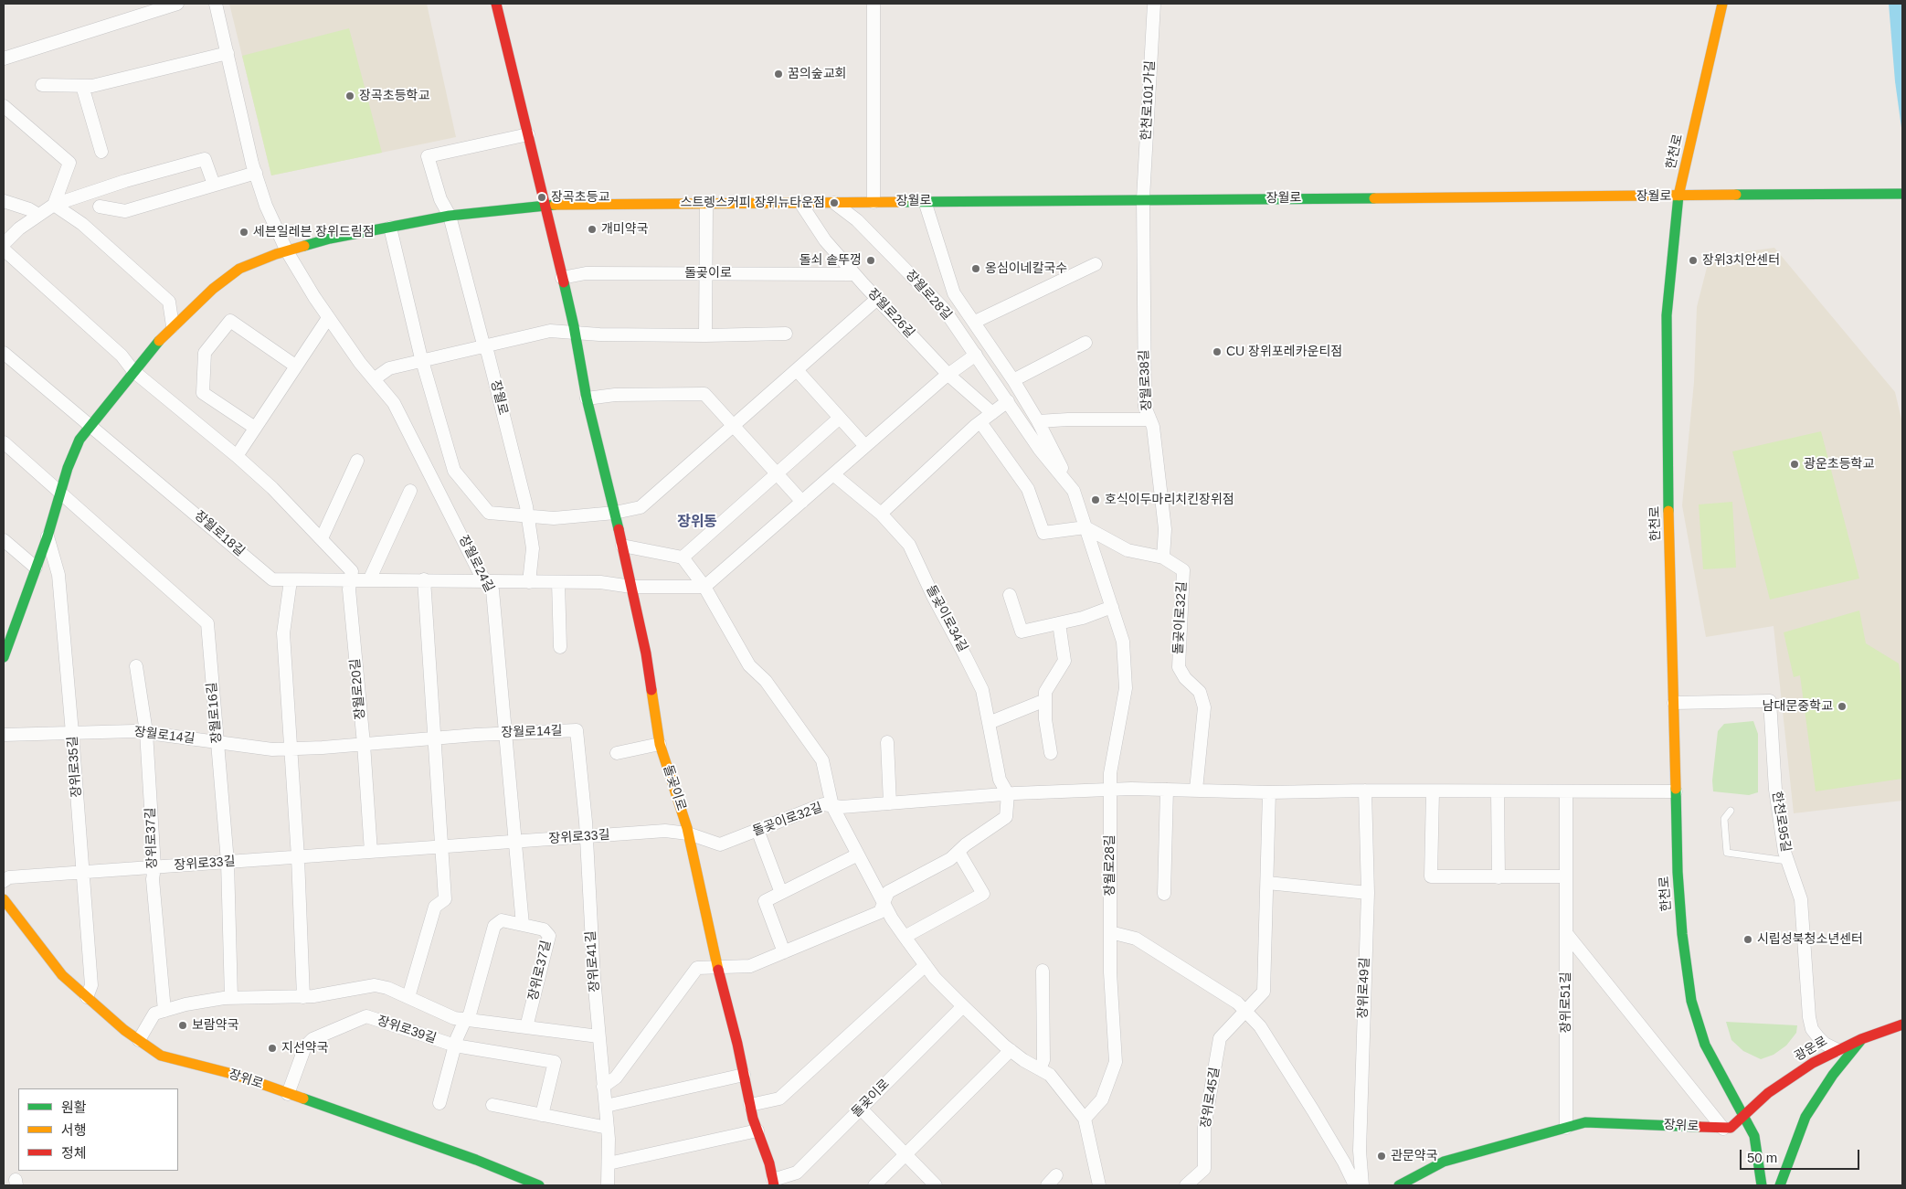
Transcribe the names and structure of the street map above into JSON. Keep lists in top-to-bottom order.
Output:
{
  "streets": {
    "street": [
      "한천로101가길",
      "한천로",
      "장월로",
      "돌곶이로",
      "장월로28길",
      "장월로26길",
      "장월로38길",
      "장월로18길",
      "장월로24길",
      "돌곶이로32길",
      "돌곶이로34길",
      "장월로20길",
      "장월로16길",
      "장월로14길",
      "장위로35길",
      "한천로95길",
      "장위로33길",
      "장위로37길",
      "장위로41길",
      "장위로49길",
      "장위로51길",
      "장위로39길",
      "광운로",
      "장위로",
      "장위로45길"
    ]
  },
  "crossings": [
    ["한천로101가길", "장월로"],
    ["한천로101가길", "장월로38길"],
    ["한천로", "장월로"],
    ["한천로", "돌곶이로32길"],
    ["한천로", "한천로95길"],
    ["한천로", "광운로"],
    ["장월로", "돌곶이로"],
    ["장월로", "장월로28길"],
    ["장월로", "장월로26길"],
    ["장월로", "장월로38길"],
    ["장월로", "장월로18길"],
    ["장월로", "장월로24길"],
    ["장월로", "장월로16길"],
    ["장월로", "장위로35길"],
    ["돌곶이로", "장월로26길"],
    ["돌곶이로", "장월로18길"],
    ["돌곶이로", "돌곶이로32길"],
    ["돌곶이로", "장위로33길"],
    ["장월로28길", "돌곶이로32길"],
    ["장월로38길", "돌곶이로32길"],
    ["장월로18길", "장월로24길"],
    ["장월로18길", "장월로20길"],
    ["장월로24길", "장월로14길"],
    ["장월로24길", "장위로33길"],
    ["장월로24길", "장위로37길"],
    ["돌곶이로32길", "돌곶이로34길"],
    ["돌곶이로32길", "장위로33길"],
    ["돌곶이로32길", "장위로49길"],
    ["돌곶이로32길", "장위로51길"],
    ["장월로20길", "장월로14길"],
    ["장월로20길", "장위로33길"],
    ["장월로16길", "장월로14길"],
    ["장월로16길", "장위로33길"],
    ["장월로14길", "장위로35길"],
    ["장월로14길", "장위로33길"],
    ["장월로14길", "장위로37길"],
    ["장월로14길", "장위로41길"],
    ["장위로35길", "장위로33길"],
    ["장위로35길", "장위로"],
    ["한천로95길", "광운로"],
    ["장위로33길", "장위로37길"],
    ["장위로33길", "장위로41길"],
    ["장위로37길", "장위로39길"],
    ["장위로51길", "장위로"],
    ["장위로39길", "장위로"],
    ["광운로", "장위로"]
  ],
  "districts": ["장위동"],
  "places": [
    "꿈의숲교회",
    "장곡초등학교",
    "장곡초등교",
    "스트렝스커피 장위뉴타운점",
    "개미약국",
    "세븐일레븐 장위드림점",
    "돌쇠 솥뚜껑",
    "장위3치안센터",
    "옹심이네칼국수",
    "CU 장위포레카운티점",
    "광운초등학교",
    "호식이두마리치킨장위점",
    "남대문중학교",
    "시립성북청소년센터",
    "보람약국",
    "지선약국",
    "관문약국"
  ],
  "legend": ["원활", "서행", "정체"],
  "scale_bar": "50 m"
}
